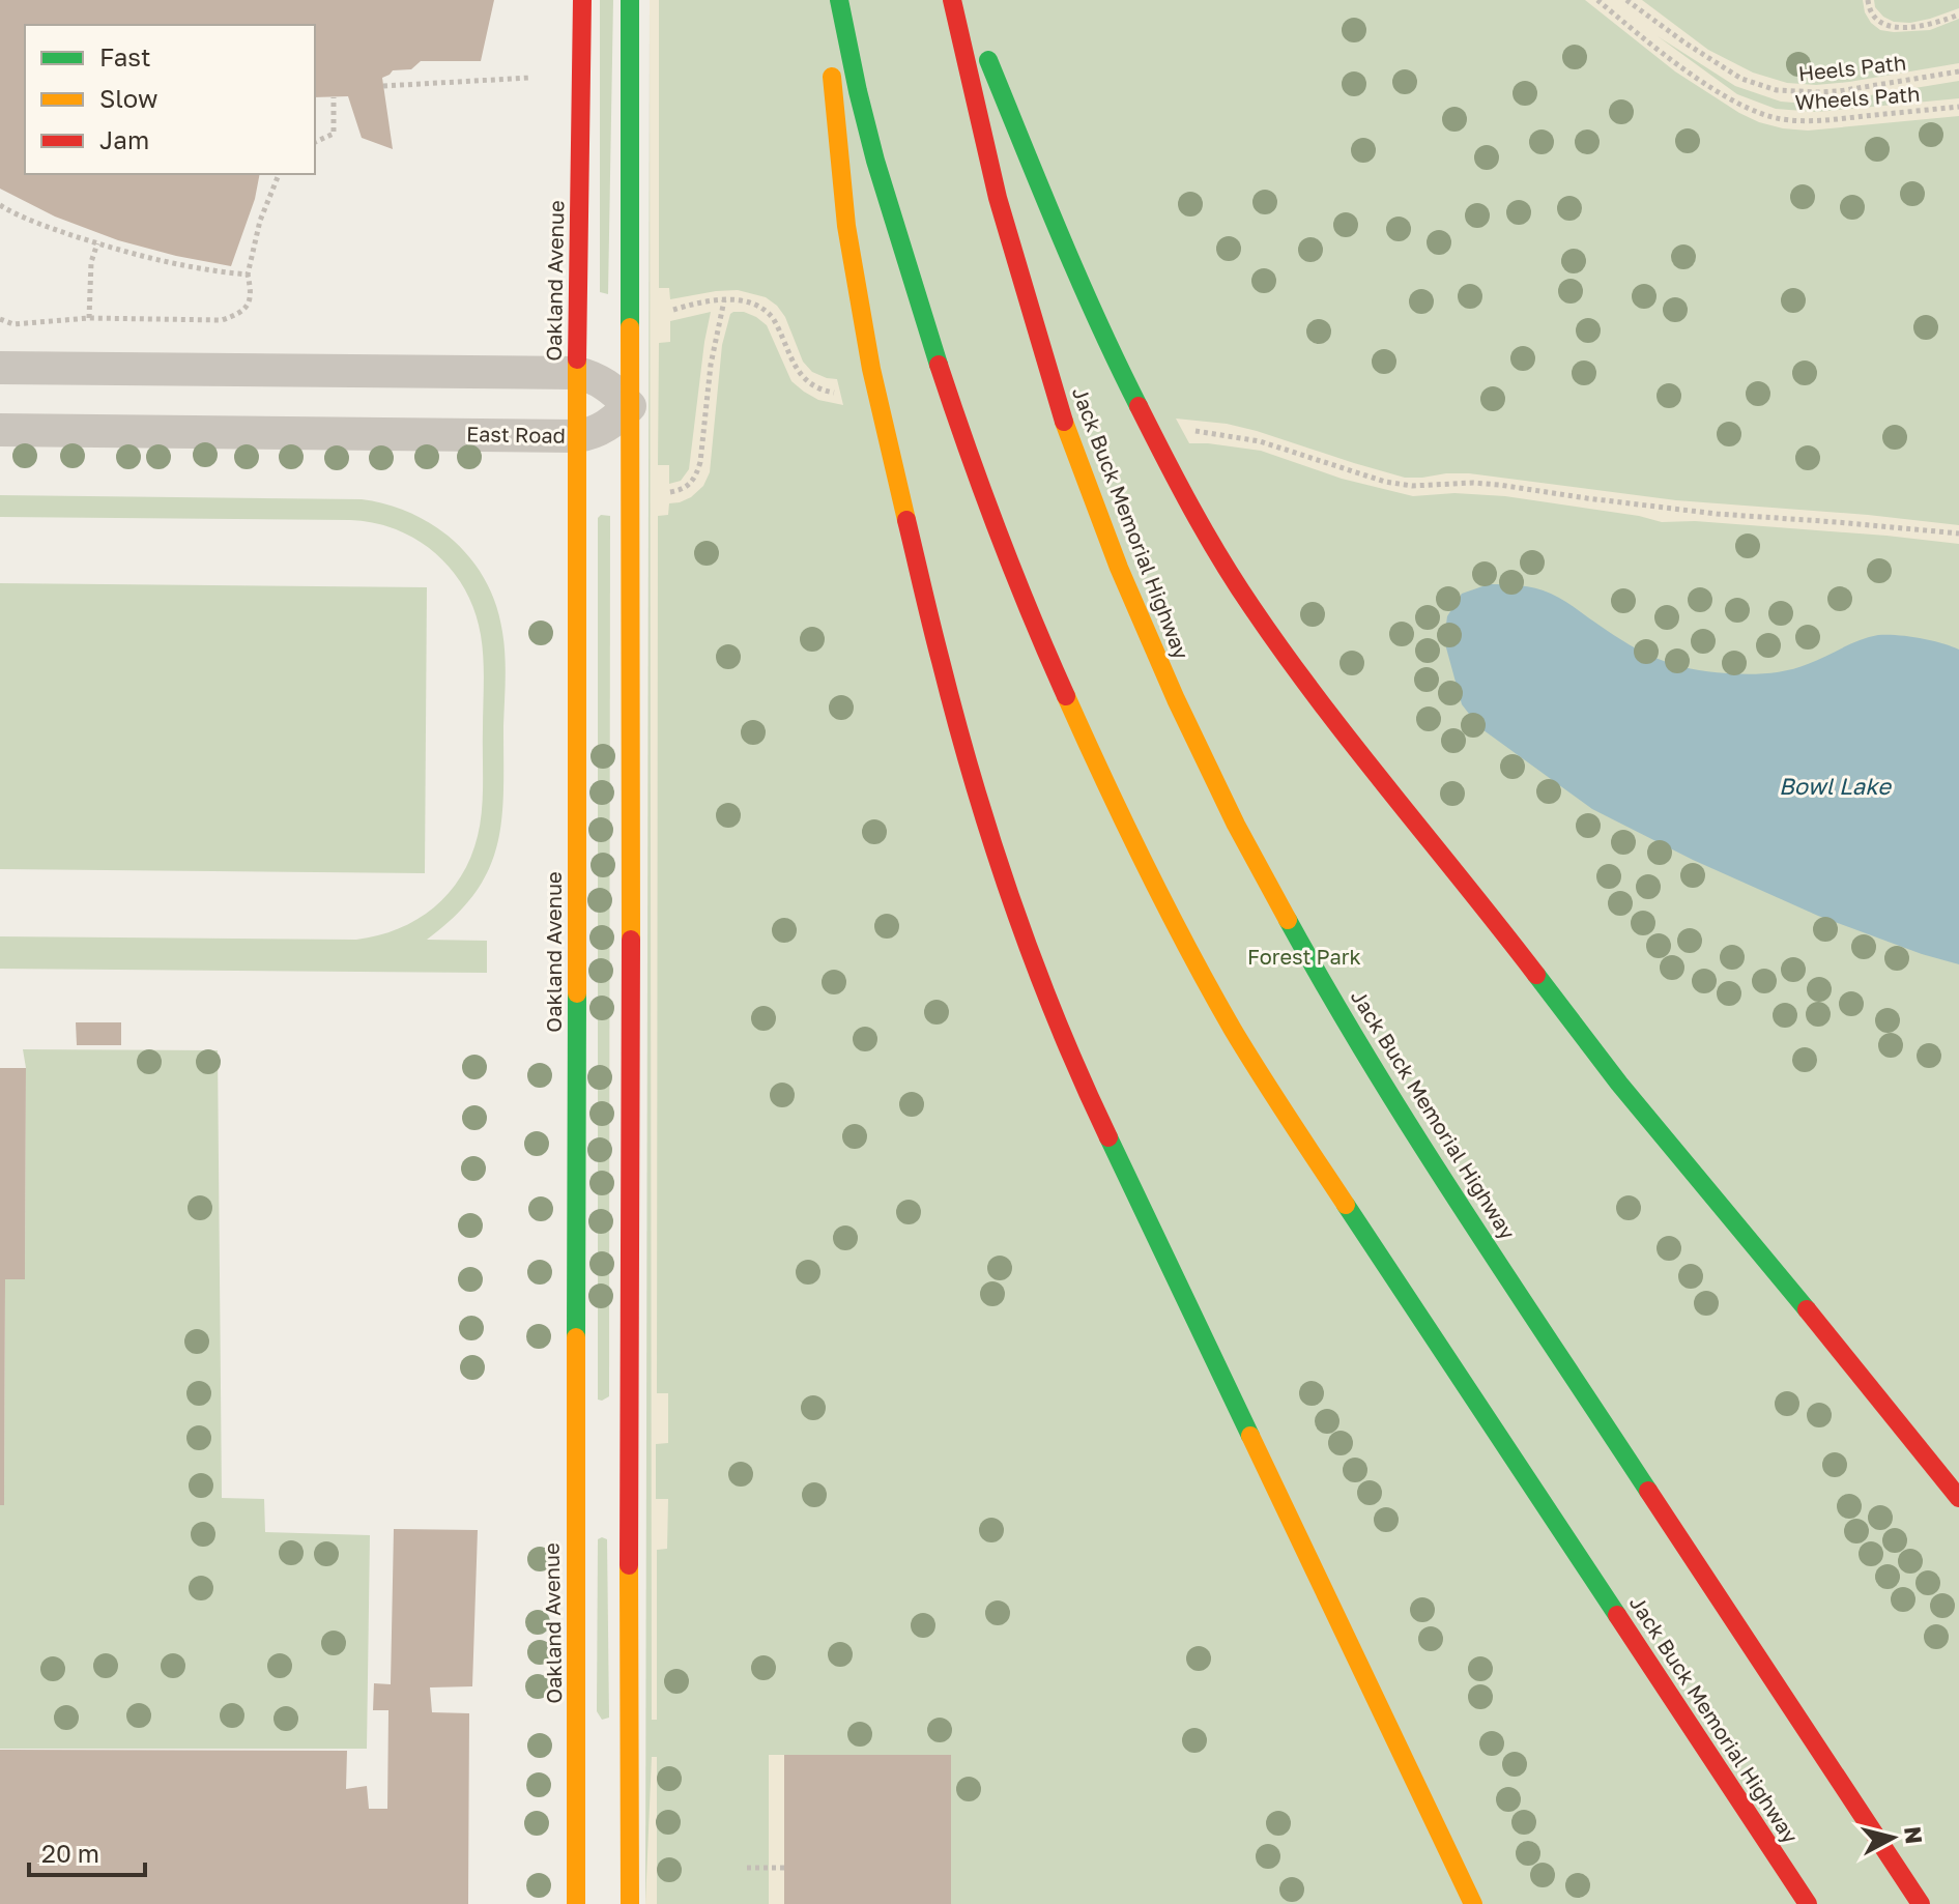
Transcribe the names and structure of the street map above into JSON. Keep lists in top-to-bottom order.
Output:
{
  "streets": {
    "main road": ["Oakland Avenue", "Jack Buck Memorial Highway"],
    "street": ["East Road"],
    "path": ["Heels Path", "Wheels Path"]
  },
  "crossings": [
    ["Oakland Avenue", "East Road"]
  ],
  "water": ["Bowl Lake"],
  "parks": ["Forest Park"],
  "legend": ["Fast", "Slow", "Jam"],
  "scale_bar": "20 m",
  "north": "right"
}
